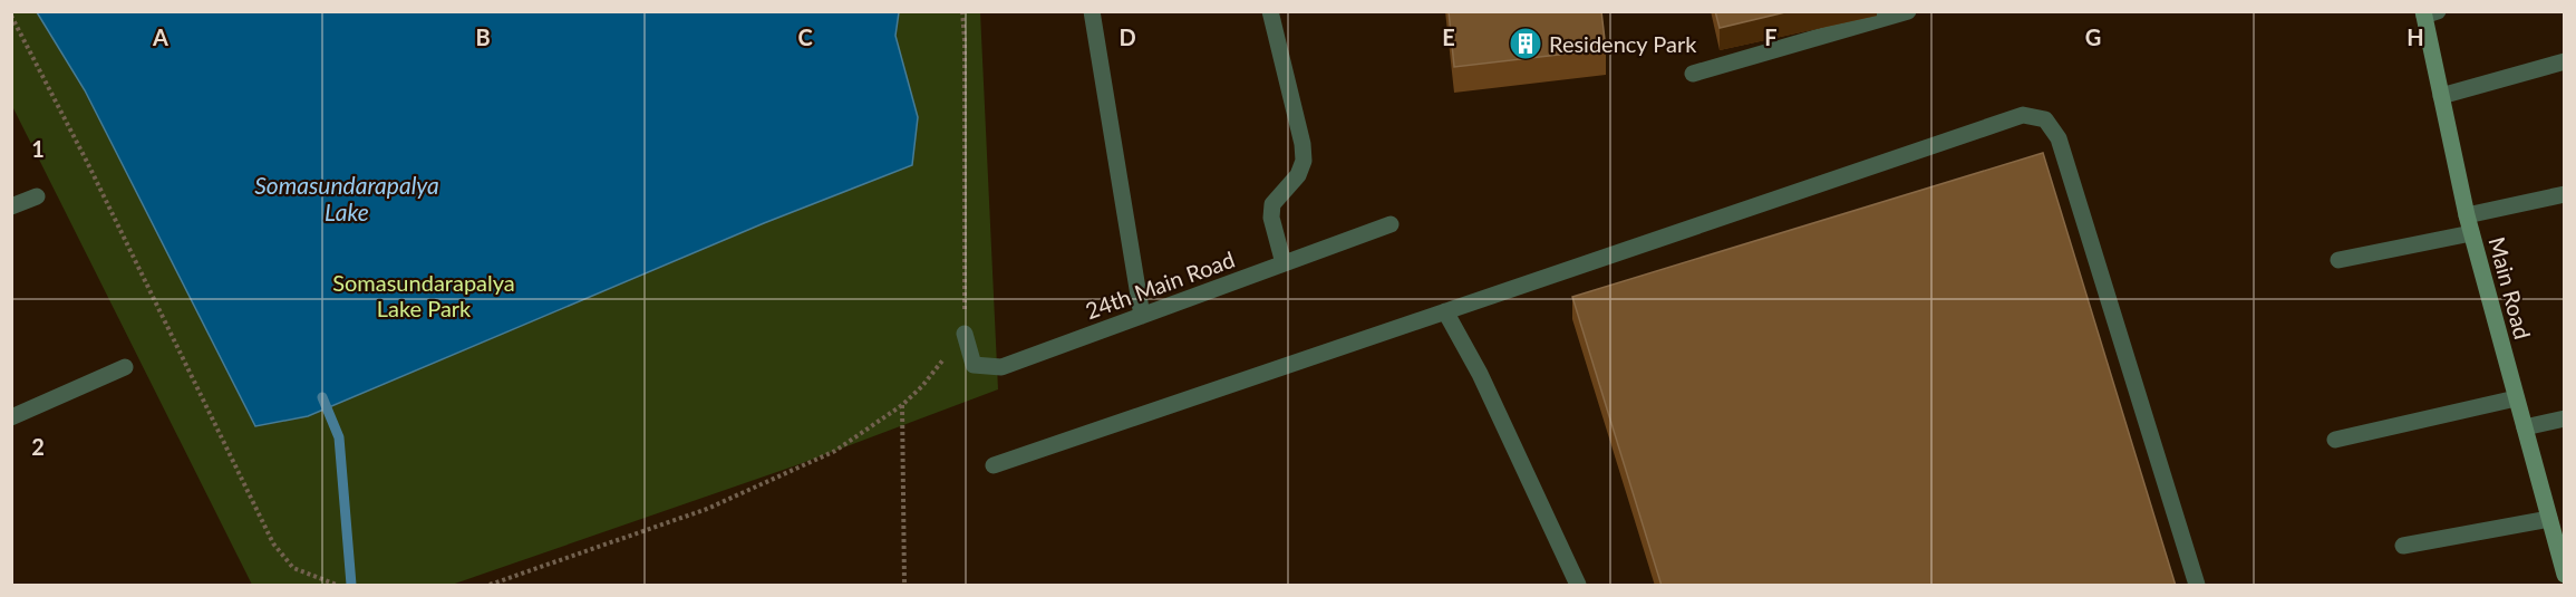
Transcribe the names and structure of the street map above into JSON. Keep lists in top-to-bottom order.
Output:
{
  "streets": {
    "street": ["24th Main Road", "Main Road"]
  },
  "water": ["Somasundarapalya Lake"],
  "parks": ["Somasundarapalya Lake Park"],
  "places": {
    "building": ["Residency Park"]
  },
  "grid": {
    "columns": [
      "A",
      "B",
      "C",
      "D",
      "E",
      "F",
      "G",
      "H"
    ],
    "rows": ["1", "2"]
  }
}
